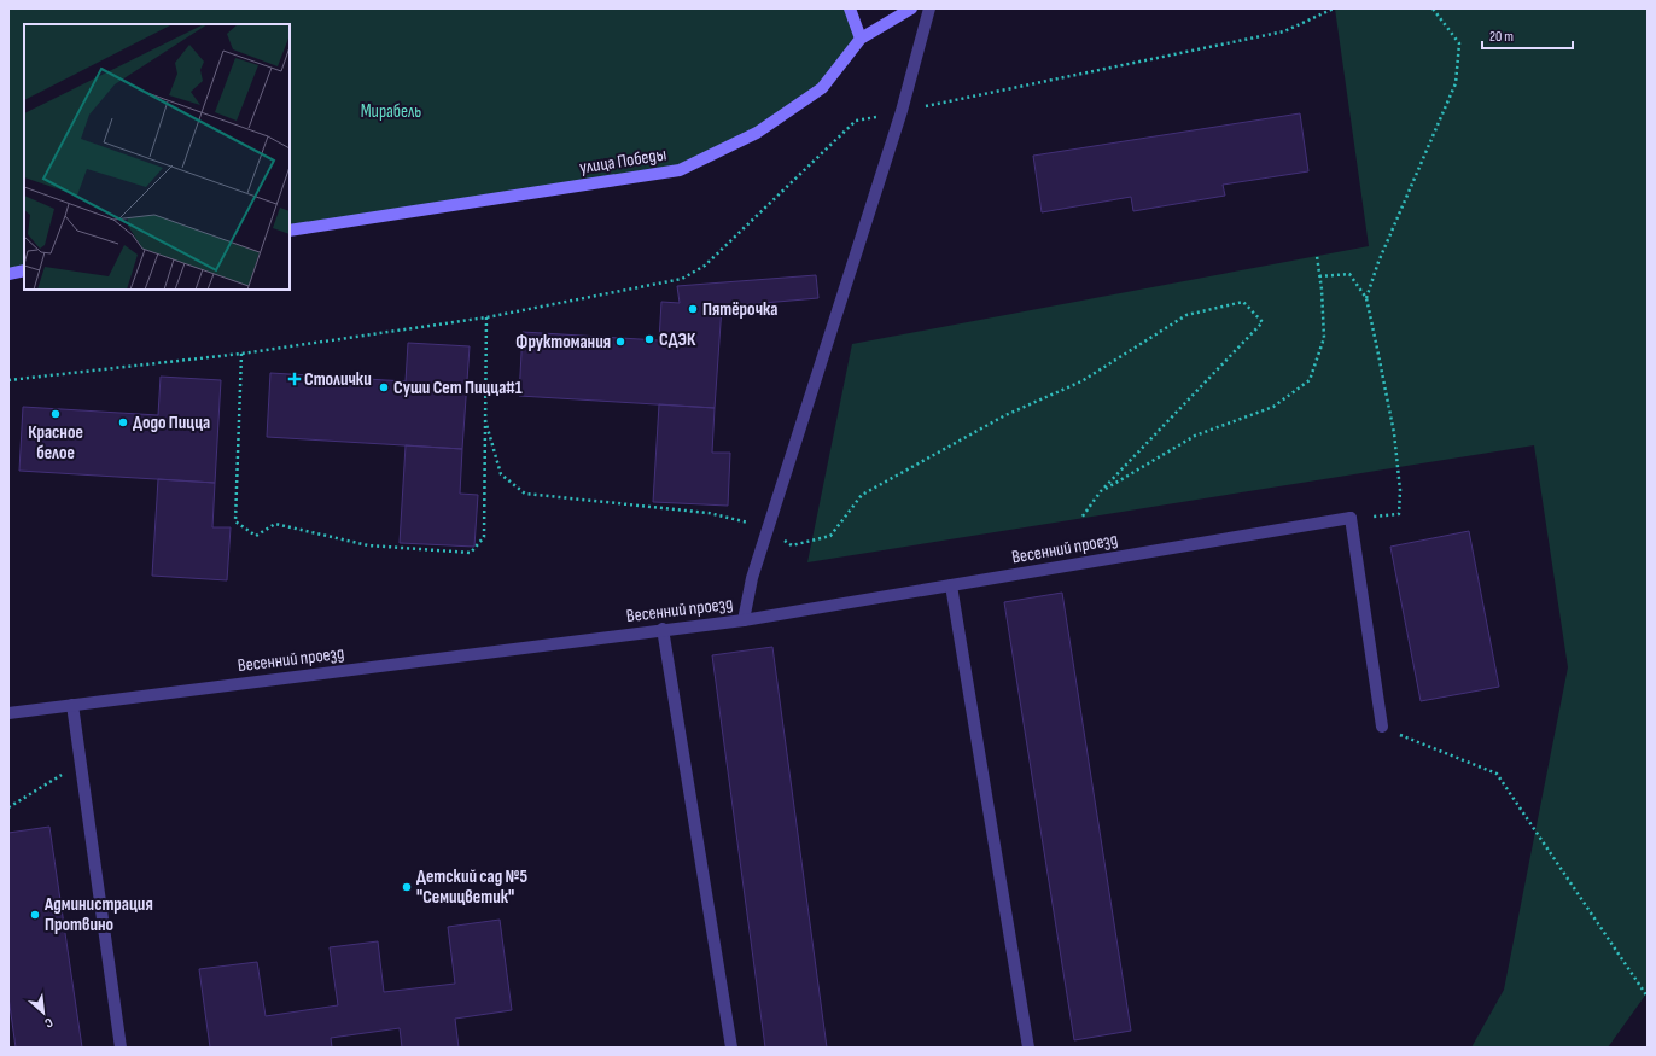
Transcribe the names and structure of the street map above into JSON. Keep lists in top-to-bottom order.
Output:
{
  "streets": {
    "street": ["улица Победы", "Весенний проезд"]
  },
  "parks": ["Мирабель"],
  "places": {
    "other": [
      "Пятёрочка",
      "СДЭК",
      "Фруктомания",
      "Суши Сет Пицца#1",
      "Красное белое",
      "Додо Пицца",
      "Детский сад №5 \"Семицветик\"",
      "Администрация Протвино"
    ],
    "health": ["Столички"]
  },
  "scale_bar": "20 m",
  "north": "bottom right"
}
